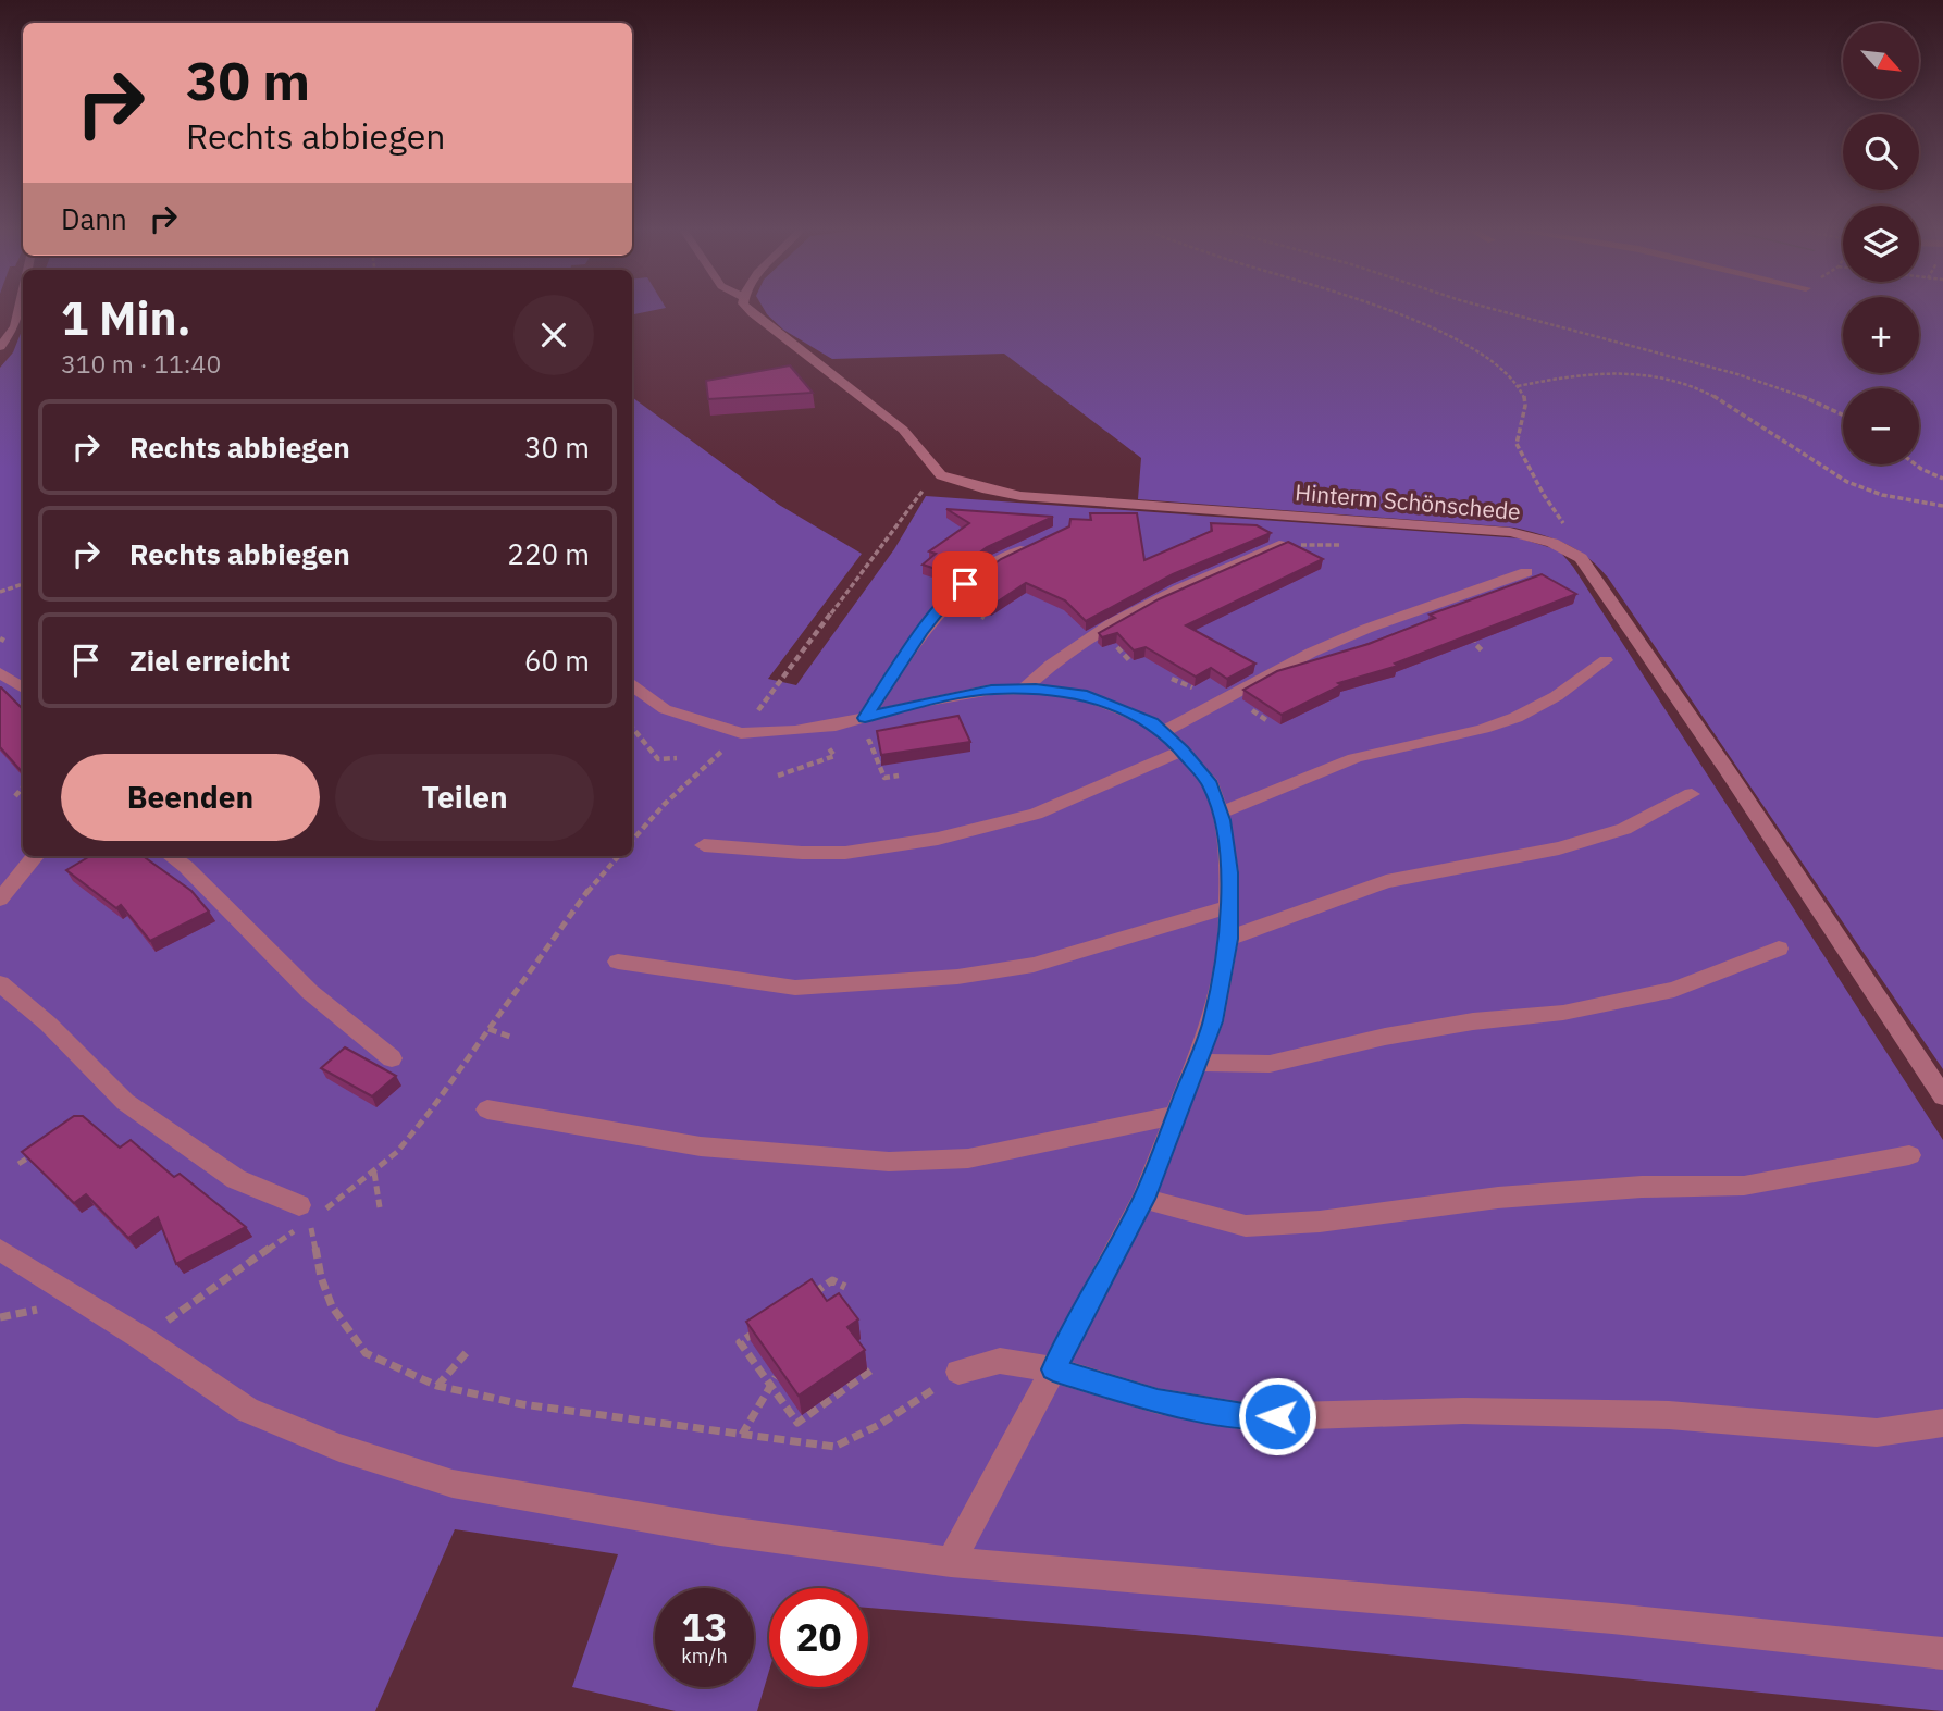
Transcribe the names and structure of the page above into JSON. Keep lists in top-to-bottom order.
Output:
{
  "streets": {
    "street": ["Hinterm Schönschede"]
  },
  "north": "bottom right",
  "page": {
    "map_buttons": ["+", "−"],
    "turn": ["30 m", "Rechts abbiegen"],
    "then": "Dann",
    "heading": ["1 Min.", "310 m · 11:40"],
    "list": [
      {
        "name": "Rechts abbiegen",
        "value": "30 m"
      },
      {
        "name": "Rechts abbiegen",
        "value": "220 m"
      },
      {
        "name": "Ziel erreicht",
        "value": "60 m"
      }
    ],
    "buttons": ["Beenden", "Teilen"],
    "speed": "13 km/h",
    "limit": "20"
  }
}
